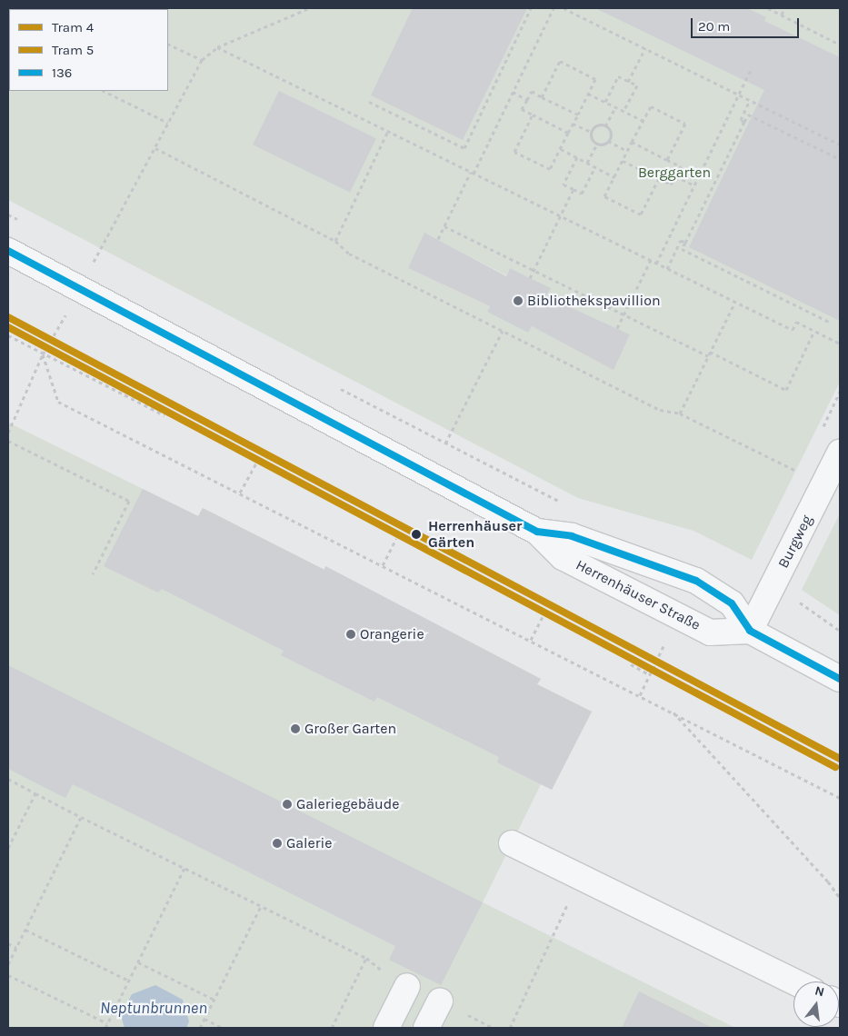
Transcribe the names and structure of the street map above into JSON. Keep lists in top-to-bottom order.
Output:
{
  "streets": {
    "street": ["Burgweg", "Herrenhäuser Straße"]
  },
  "crossings": [
    ["Burgweg", "Herrenhäuser Straße"]
  ],
  "water": ["Neptunbrunnen"],
  "parks": ["Berggarten"],
  "places": [
    "Bibliothekspavillion",
    "Herrenhäuser Gärten",
    "Orangerie",
    "Großer Garten",
    "Galeriegebäude",
    "Galerie"
  ],
  "lines": ["transit line 136", "tram line 4", "tram line 5"],
  "legend": ["Tram 4", "Tram 5", "136"],
  "scale_bar": "20 m",
  "north": "top"
}
